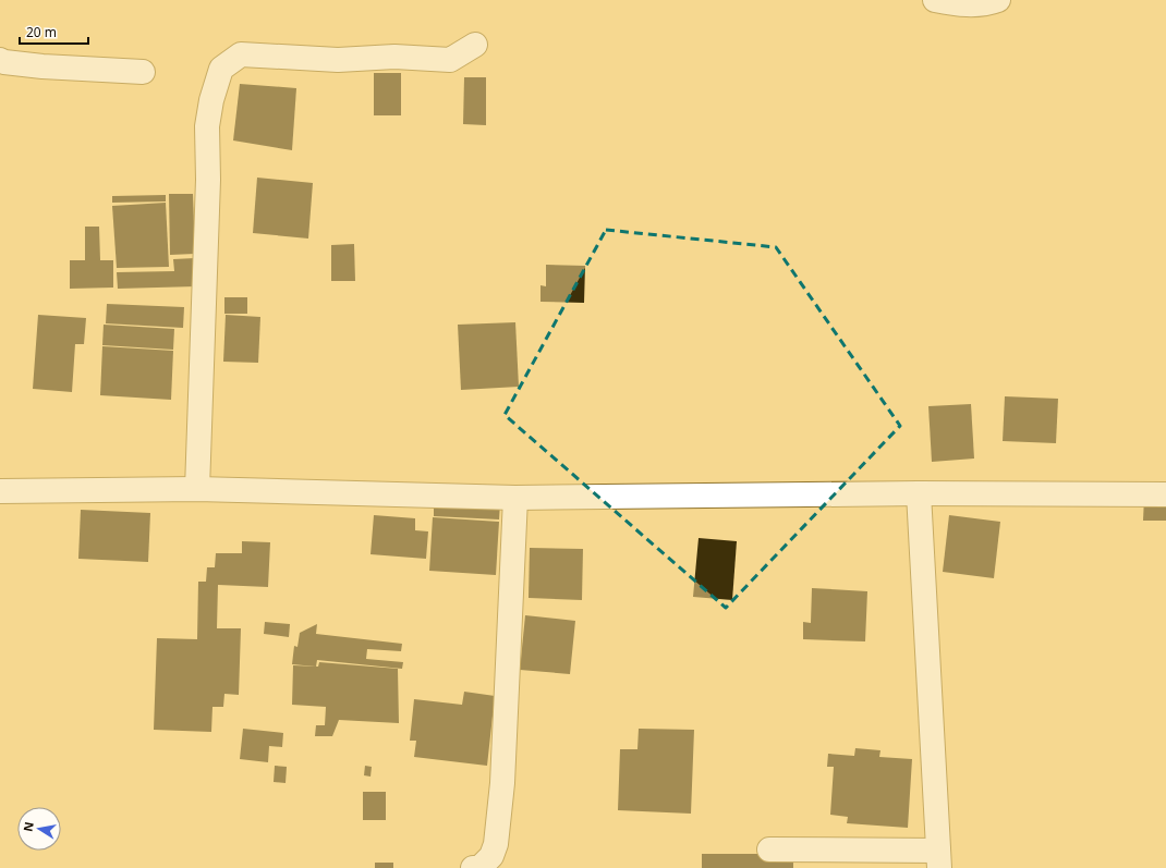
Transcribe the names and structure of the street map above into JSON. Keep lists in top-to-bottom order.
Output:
{
  "scale_bar": "20 m",
  "north": "left"
}
